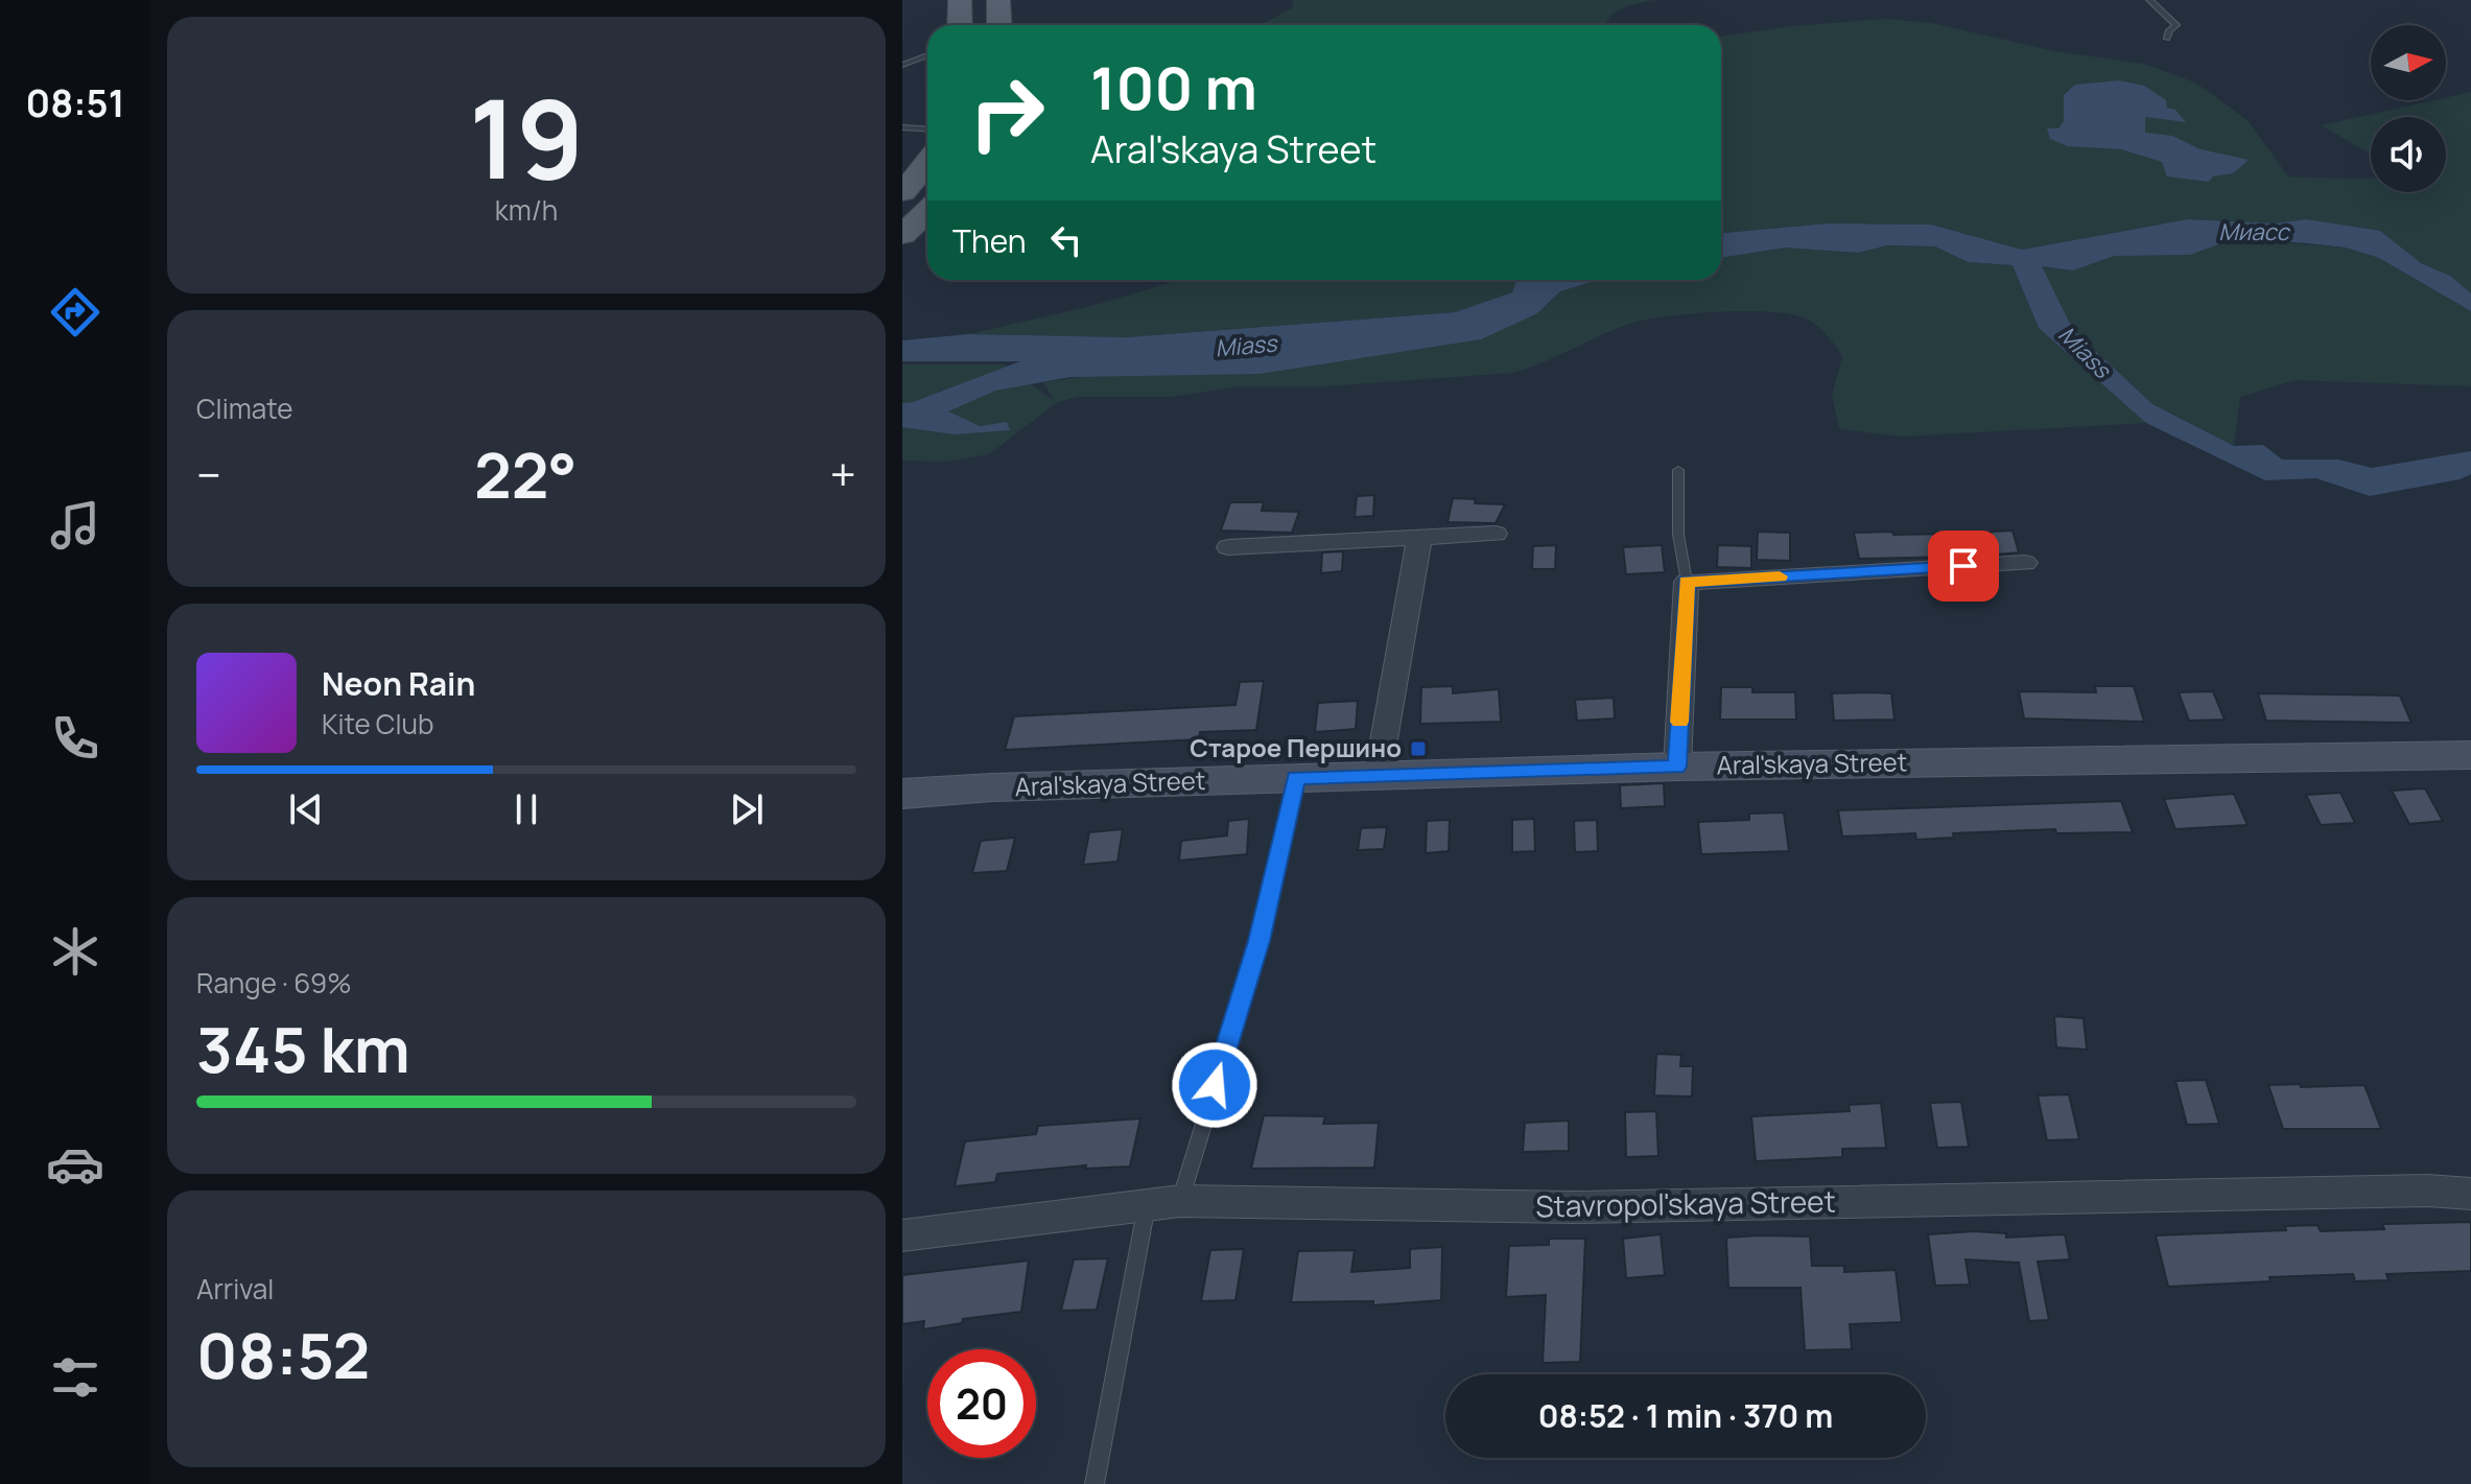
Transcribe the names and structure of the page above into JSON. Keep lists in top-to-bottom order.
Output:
{
  "streets": {
    "street": ["Aral'skaya Street", "Stavropol'skaya Street"]
  },
  "water": ["Миасс", "Miass"],
  "places": {
    "transit": ["Старое Першино"]
  },
  "north": "right",
  "page": {
    "tabs": "08:51",
    "tile": [
      ["19", "km/h"],
      "Climate",
      ["Range · 69%", "345 km"],
      ["Arrival", "08:52"]
    ],
    "turn": ["100 m", "Aral'skaya Street"],
    "then": "Then",
    "heat": ["−", "22°", "+"],
    "song": ["Neon Rain", "Kite Club"],
    "limit": "20",
    "trip": "08:52 · 1 min · 370 m"
  }
}
